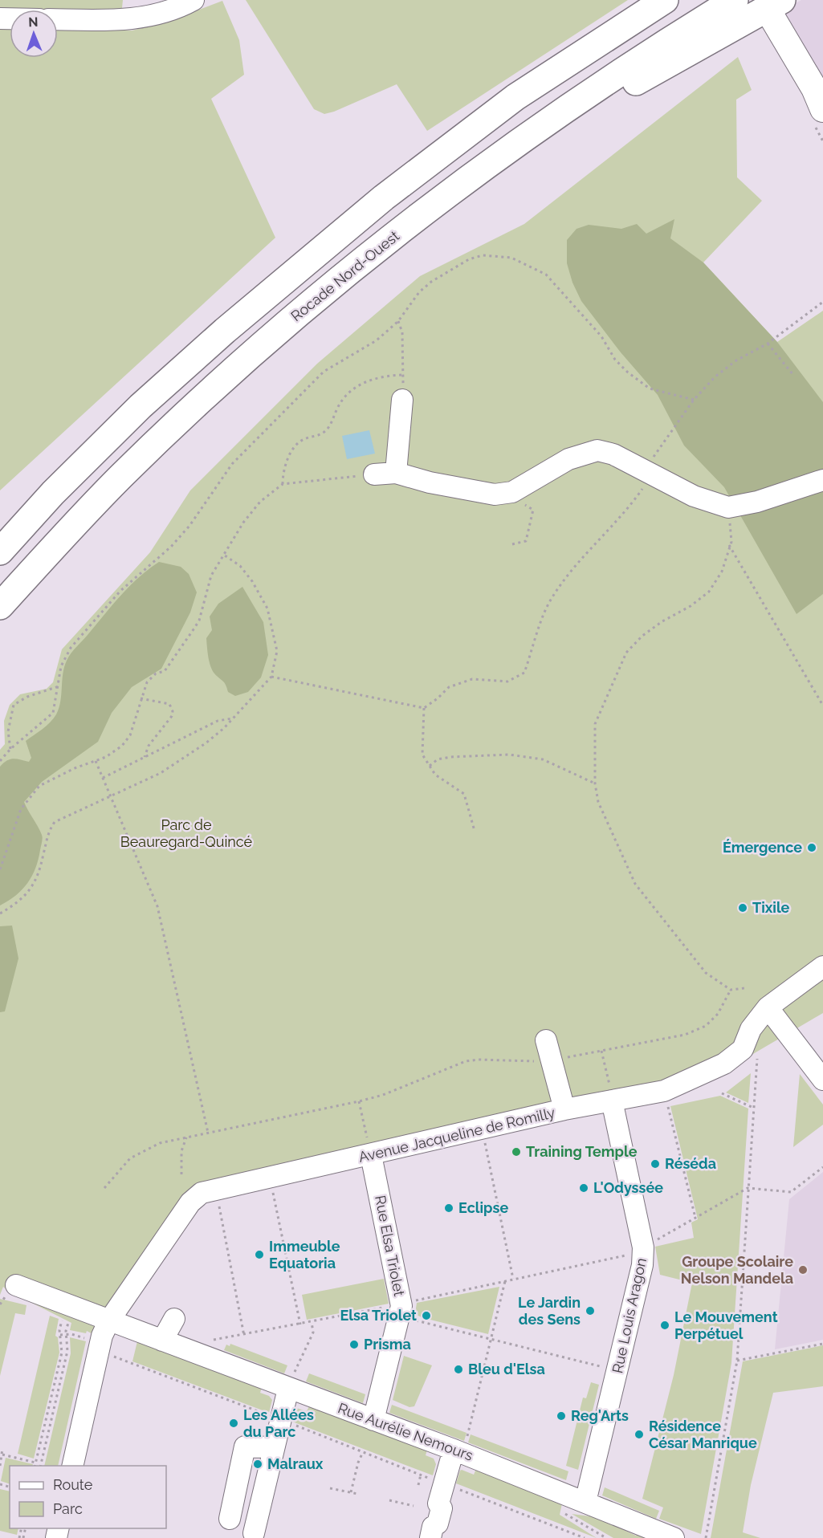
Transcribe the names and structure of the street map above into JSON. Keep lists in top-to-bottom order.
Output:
{
  "streets": {
    "highway": ["Rocade Nord-Ouest"],
    "street": [
      "Avenue Jacqueline de Romilly",
      "Rue Elsa Triolet",
      "Rue Louis Aragon",
      "Rue Aurélie Nemours"
    ]
  },
  "crossings": [
    ["Avenue Jacqueline de Romilly", "Rue Elsa Triolet"],
    ["Avenue Jacqueline de Romilly", "Rue Louis Aragon"],
    ["Avenue Jacqueline de Romilly", "Rue Aurélie Nemours"],
    ["Rue Elsa Triolet", "Rue Aurélie Nemours"],
    ["Rue Louis Aragon", "Rue Aurélie Nemours"]
  ],
  "parks": ["Parc de Beauregard-Quincé"],
  "places": [
    "Émergence",
    "Tixile",
    "Training Temple",
    "Réséda",
    "L'Odyssée",
    "Eclipse",
    "Immeuble Equatoria",
    "Groupe Scolaire Nelson Mandela",
    "Le Jardin des Sens",
    "Elsa Triolet",
    "Le Mouvement Perpétuel",
    "Prisma",
    "Bleu d'Elsa",
    "Reg'Arts",
    "Les Allées du Parc",
    "Résidence César Manrique",
    "Malraux"
  ],
  "legend": ["Route", "Parc"],
  "north": "top"
}
